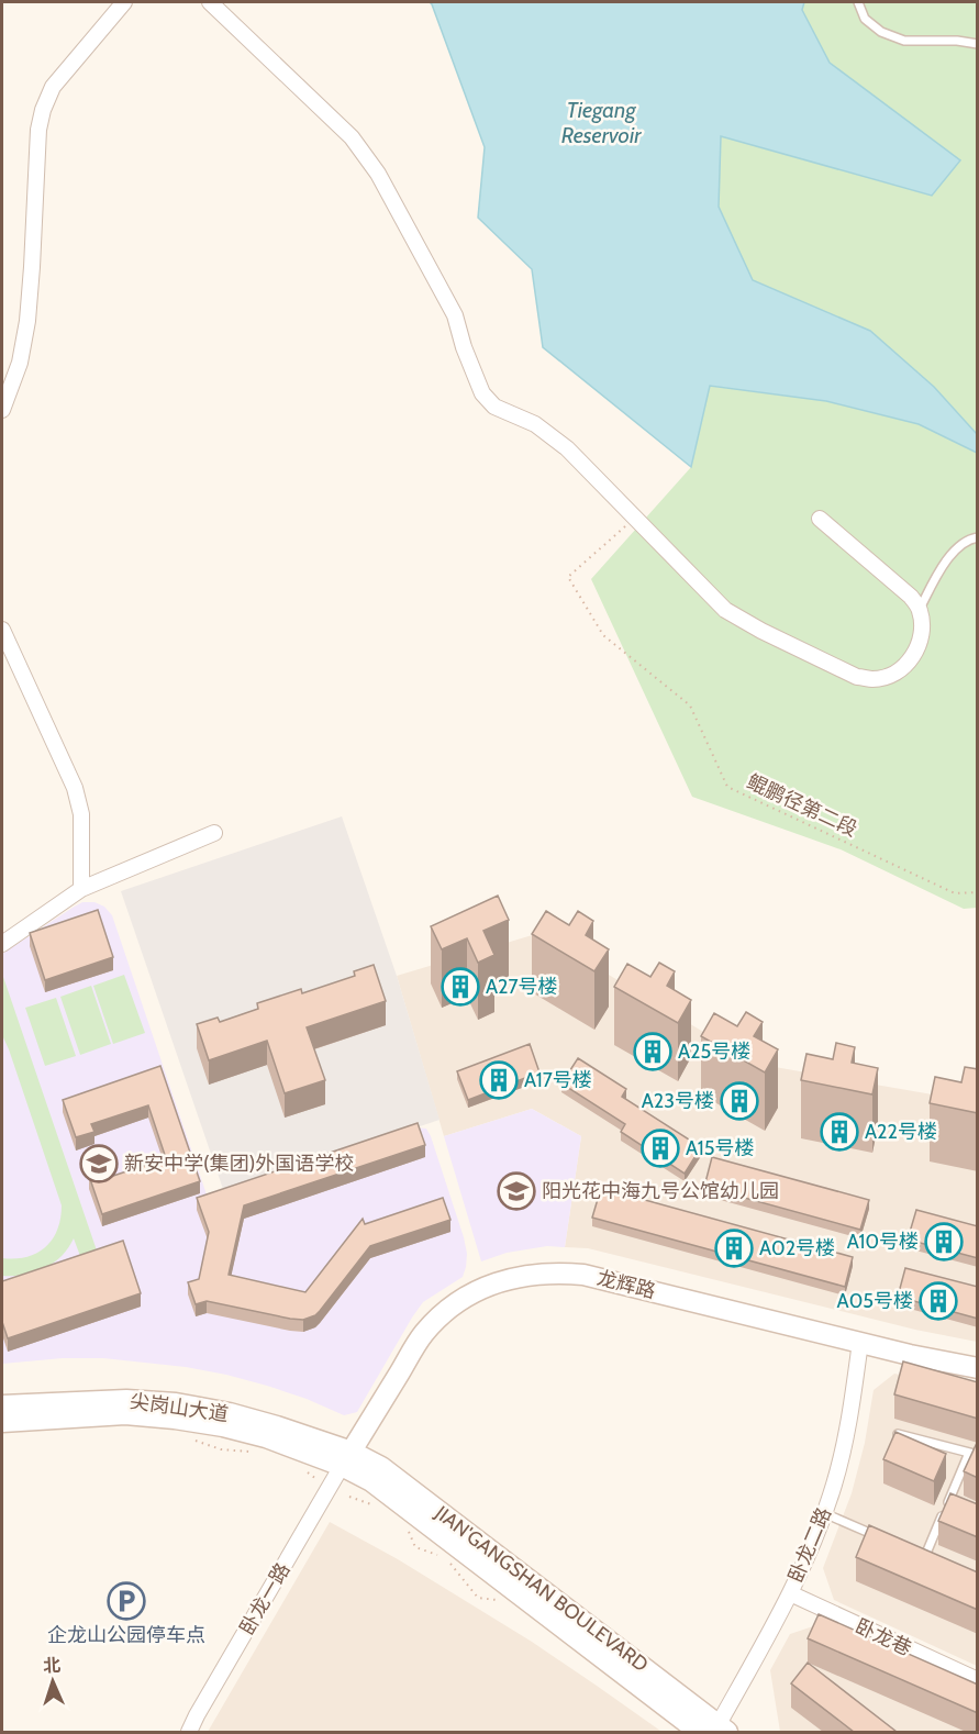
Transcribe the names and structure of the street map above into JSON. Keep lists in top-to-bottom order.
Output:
{
  "streets": {
    "main road": ["龙辉路", "尖岗山大道", "JIAN'GANGSHAN BOULEVARD"],
    "street": ["卧龙二路", "卧龙一路", "卧龙巷"],
    "path": ["鲲鹏径第二段"]
  },
  "crossings": [
    ["龙辉路", "尖岗山大道"],
    ["龙辉路", "卧龙二路"],
    ["龙辉路", "JIAN'GANGSHAN BOULEVARD"],
    ["龙辉路", "卧龙一路"],
    ["尖岗山大道", "JIAN'GANGSHAN BOULEVARD"],
    ["尖岗山大道", "卧龙一路"],
    ["卧龙二路", "JIAN'GANGSHAN BOULEVARD"],
    ["卧龙二路", "卧龙巷"],
    ["JIAN'GANGSHAN BOULEVARD", "卧龙一路"]
  ],
  "water": ["Tiegang Reservoir"],
  "places": {
    "building": [
      "A27号楼",
      "A25号楼",
      "A17号楼",
      "A23号楼",
      "A22号楼",
      "A15号楼",
      "A10号楼",
      "A02号楼",
      "A05号楼"
    ],
    "school or university": ["新安中学(集团)外国语学校", "阳光花中海九号公馆幼儿园"],
    "parking": ["企龙山公园停车点"]
  },
  "north": "top"
}
